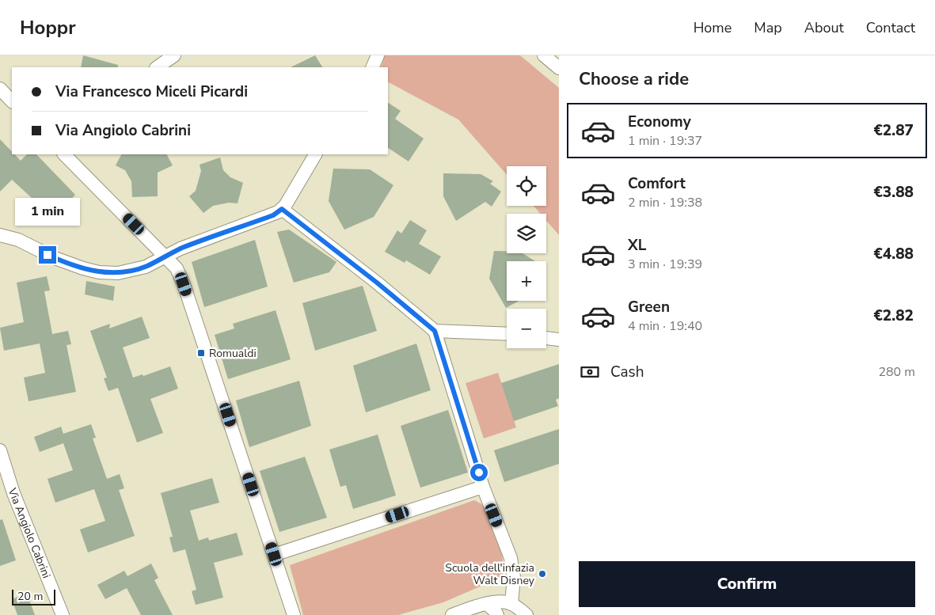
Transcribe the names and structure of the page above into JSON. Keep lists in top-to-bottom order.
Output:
{
  "streets": {
    "street": ["Via Angiolo Cabrini"]
  },
  "places": {
    "transit": ["Romualdi"],
    "other": ["Scuola dell'infazia Walt Disney"]
  },
  "scale_bar": "20 m",
  "page": {
    "header": "Hoppr",
    "nav": [
      "Home",
      "Map",
      "About",
      "Contact"
    ],
    "heading": "Choose a ride",
    "banner": ["Via Francesco Miceli Picardi", "Via Angiolo Cabrini"],
    "list": [
      {
        "name": "Economy",
        "note": "1 min · 19:37",
        "value": "€2.87"
      },
      {
        "name": "Comfort",
        "note": "2 min · 19:38",
        "value": "€3.88"
      },
      {
        "name": "XL",
        "note": "3 min · 19:39",
        "value": "€4.88"
      },
      {
        "name": "Green",
        "note": "4 min · 19:40",
        "value": "€2.82"
      }
    ],
    "map_buttons": ["+", "−"],
    "bubble": "1 min",
    "pay": ["Cash", "280 m"],
    "buttons": "Confirm",
    "scale": "20 m"
  }
}
